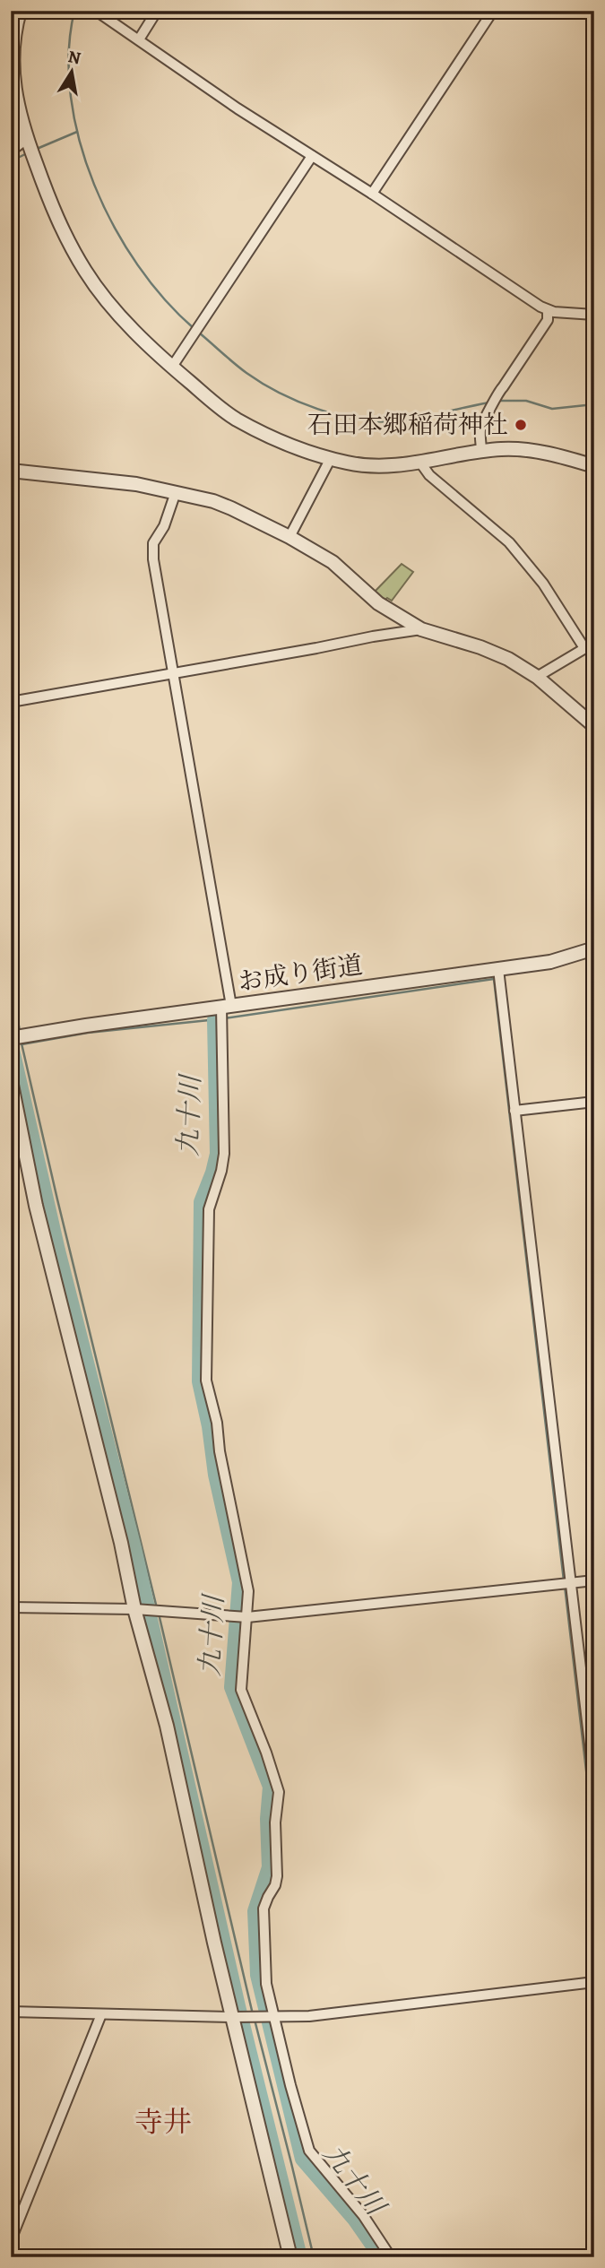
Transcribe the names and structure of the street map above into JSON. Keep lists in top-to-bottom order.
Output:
{
  "streets": {
    "street": ["お成り街道"]
  },
  "districts": ["寺井"],
  "water": ["九十川"],
  "places": ["石田本郷稲荷神社"],
  "north": "top"
}
